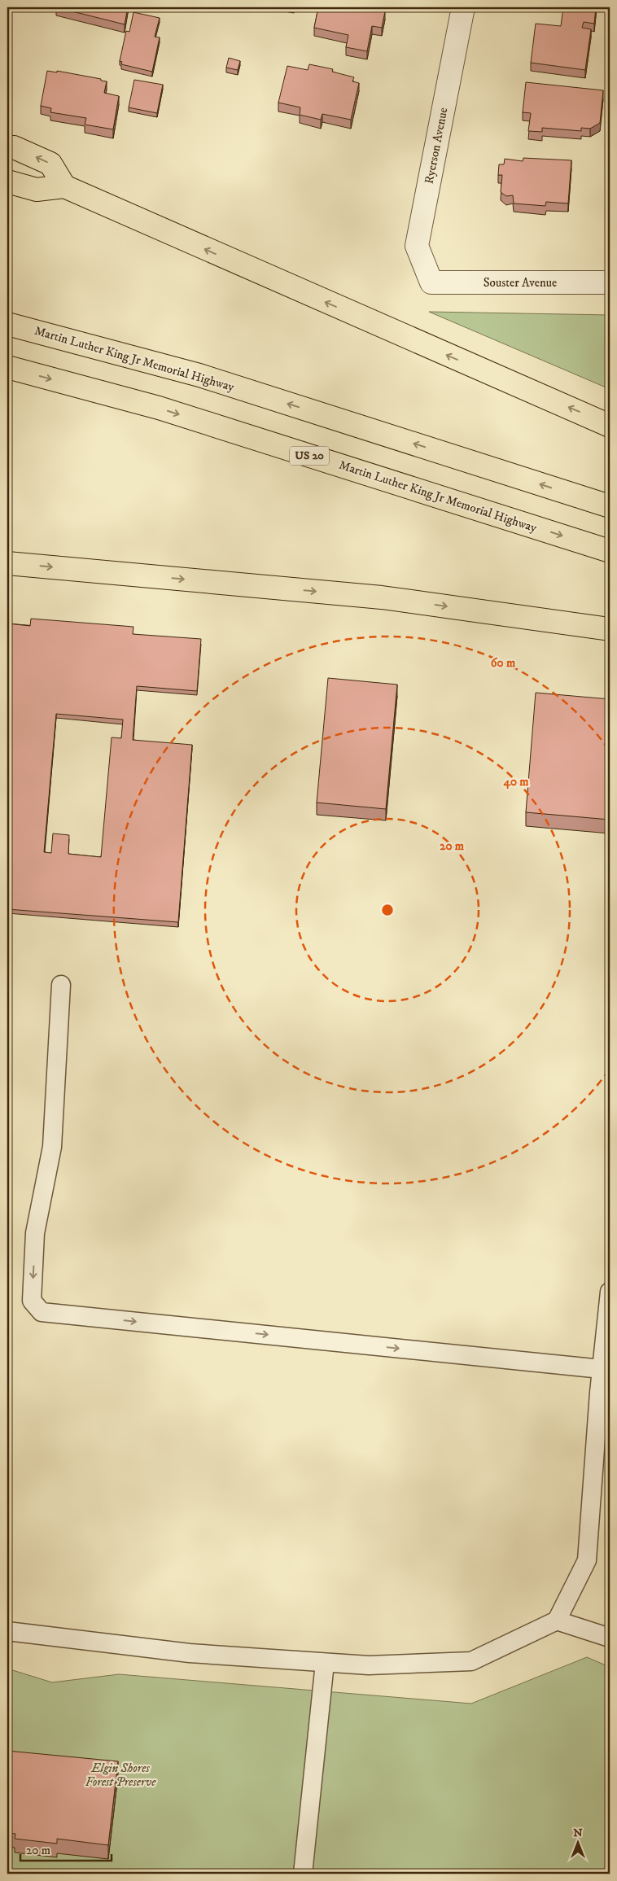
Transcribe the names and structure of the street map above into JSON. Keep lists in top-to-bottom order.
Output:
{
  "streets": {
    "highway": ["Martin Luther King Jr Memorial Highway", "US 20"],
    "street": ["Ryerson Avenue", "Souster Avenue"]
  },
  "crossings": [
    ["Ryerson Avenue", "Souster Avenue"]
  ],
  "parks": ["Elgin Shores Forest Preserve"],
  "scale_bar": "20 m",
  "north": "top",
  "rings": ["60 m", "40 m", "20 m"]
}
